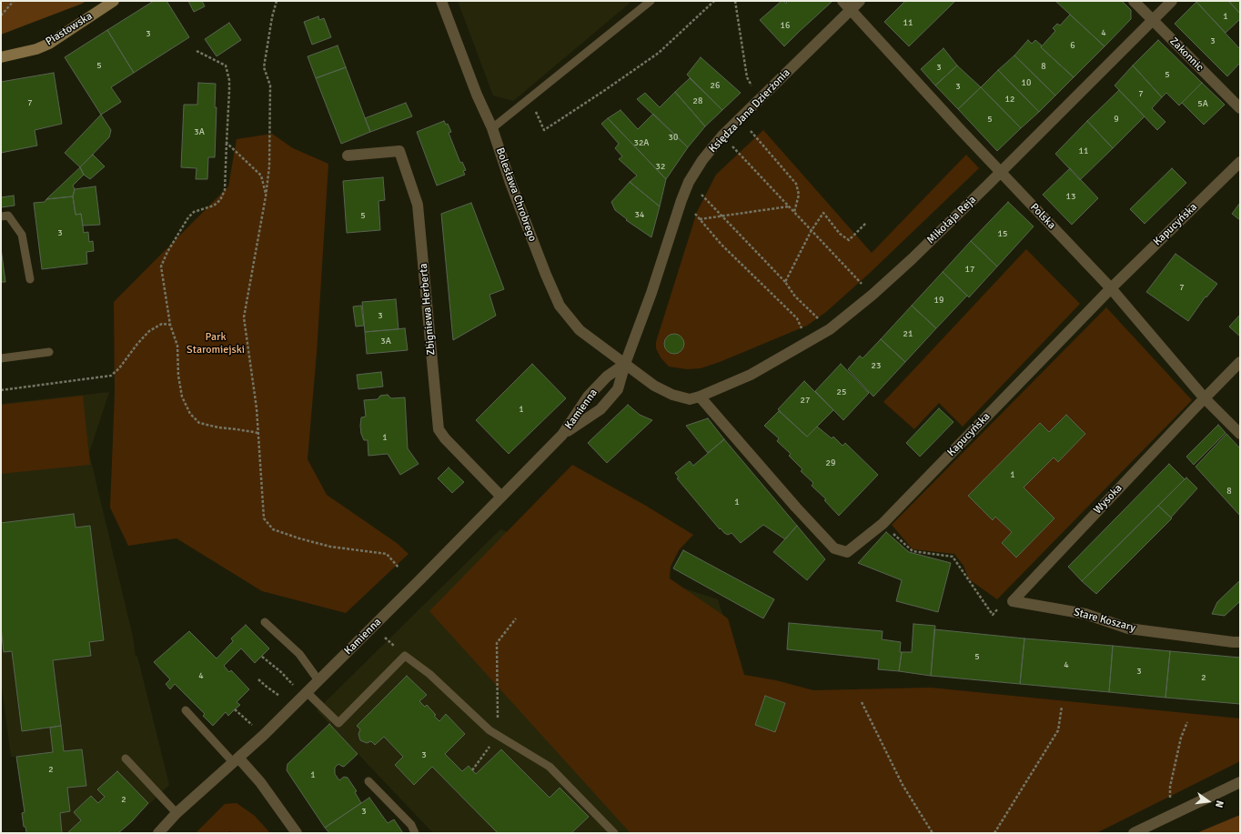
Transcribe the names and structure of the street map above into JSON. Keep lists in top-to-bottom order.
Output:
{
  "streets": {
    "main road": ["Piastowska"],
    "street": [
      "Zakonnic",
      "Księdza Jana Dzierżonia",
      "Bolesława Chrobrego",
      "Polska",
      "Mikołaja Reja",
      "Kapucyńska",
      "Zbigniewa Herberta",
      "Kamienna",
      "Wysoka",
      "Stare Koszary"
    ]
  },
  "crossings": [
    ["Zakonnic", "Mikołaja Reja"],
    ["Księdza Jana Dzierżonia", "Bolesława Chrobrego"],
    ["Księdza Jana Dzierżonia", "Polska"],
    ["Księdza Jana Dzierżonia", "Kamienna"],
    ["Bolesława Chrobrego", "Mikołaja Reja"],
    ["Bolesława Chrobrego", "Kapucyńska"],
    ["Bolesława Chrobrego", "Kamienna"],
    ["Polska", "Mikołaja Reja"],
    ["Polska", "Kapucyńska"],
    ["Polska", "Wysoka"],
    ["Mikołaja Reja", "Kapucyńska"],
    ["Zbigniewa Herberta", "Kamienna"],
    ["Wysoka", "Stare Koszary"]
  ],
  "parks": ["Park Staromiejski"],
  "house_numbers": [
    "1",
    "11",
    "16",
    "4",
    "3",
    "3",
    "6",
    "5",
    "8",
    "3",
    "5",
    "10",
    "26",
    "3",
    "7",
    "12",
    "28",
    "7",
    "5A",
    "5",
    "9",
    "3A",
    "30",
    "32A",
    "11",
    "32",
    "13",
    "34",
    "5",
    "3",
    "15",
    "17",
    "7",
    "19",
    "3",
    "21",
    "3A",
    "23",
    "25",
    "27",
    "1",
    "1",
    "29",
    "1",
    "8",
    "1",
    "5",
    "4",
    "3",
    "4",
    "2",
    "3",
    "2",
    "1",
    "2",
    "3"
  ],
  "north": "right"
}
